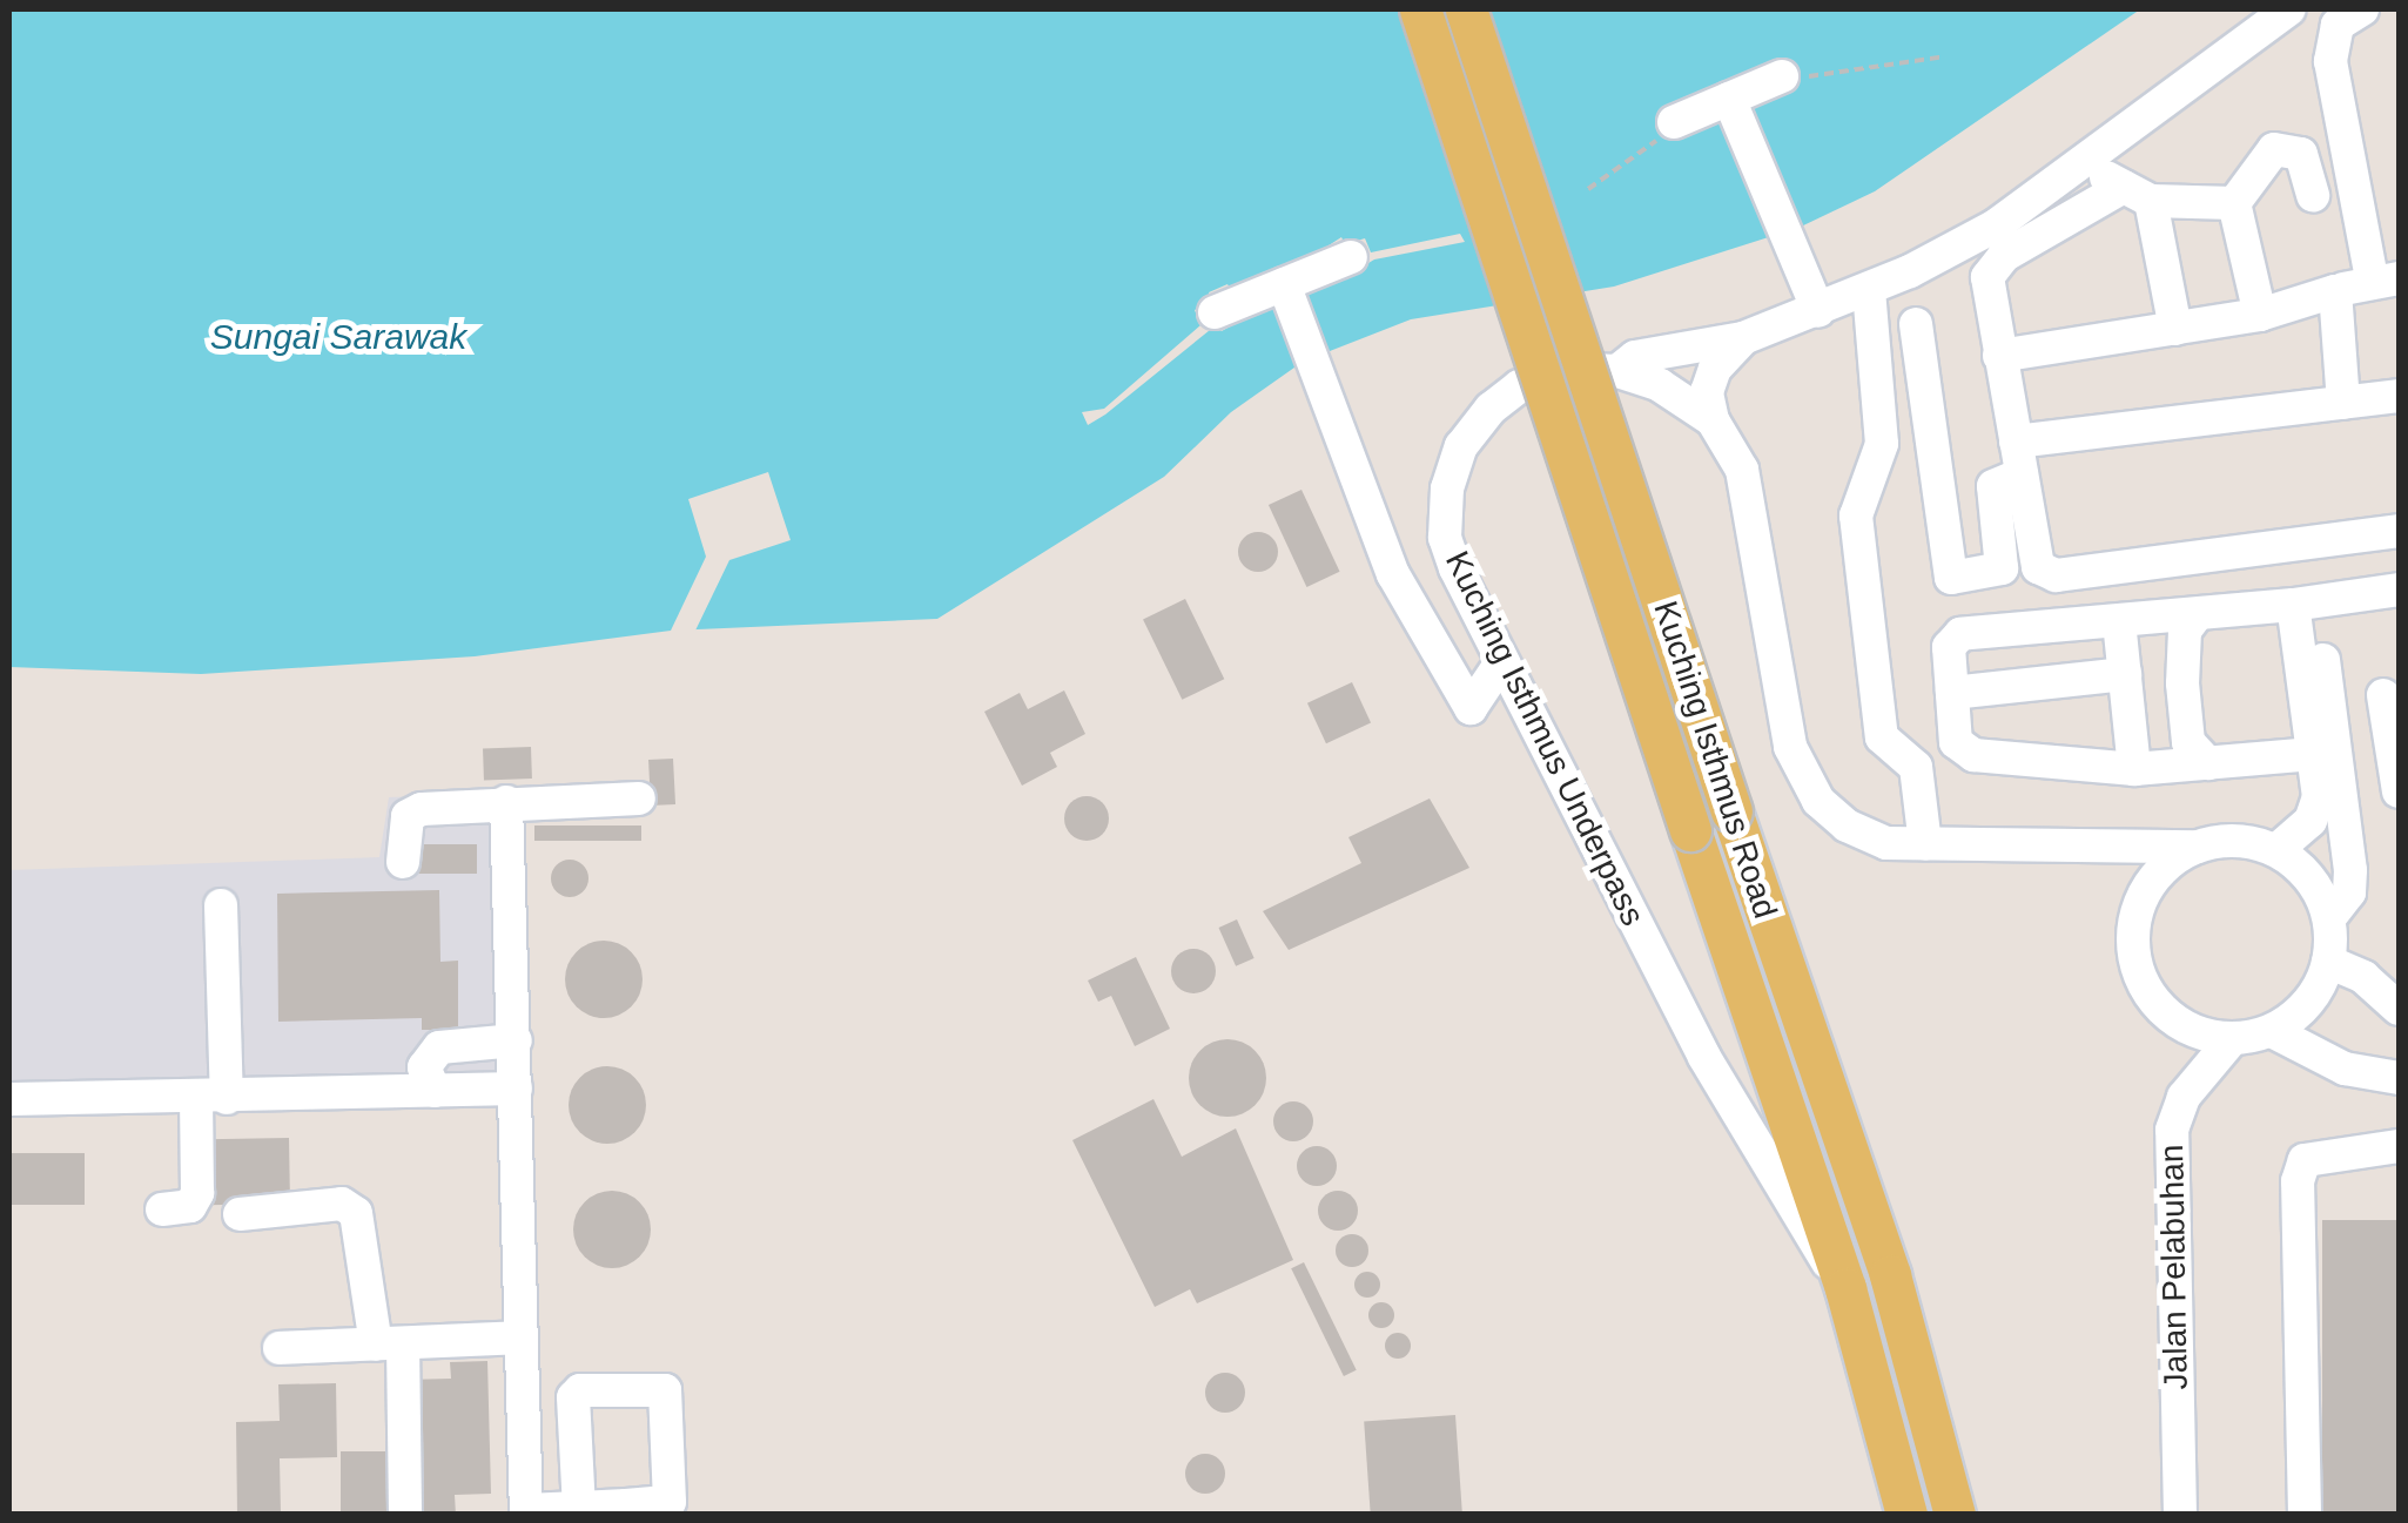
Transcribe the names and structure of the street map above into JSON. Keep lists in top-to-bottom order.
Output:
{
  "streets": {
    "main road": ["Kuching Isthmus Road"],
    "street": ["Kuching Isthmus Underpass", "Jalan Pelabuhan"]
  },
  "crossings": [
    ["Kuching Isthmus Underpass", "Kuching Isthmus Road"],
    ["Kuching Isthmus Underpass", "Jalan Pelabuhan"]
  ],
  "water": ["Sungai Sarawak"]
}
